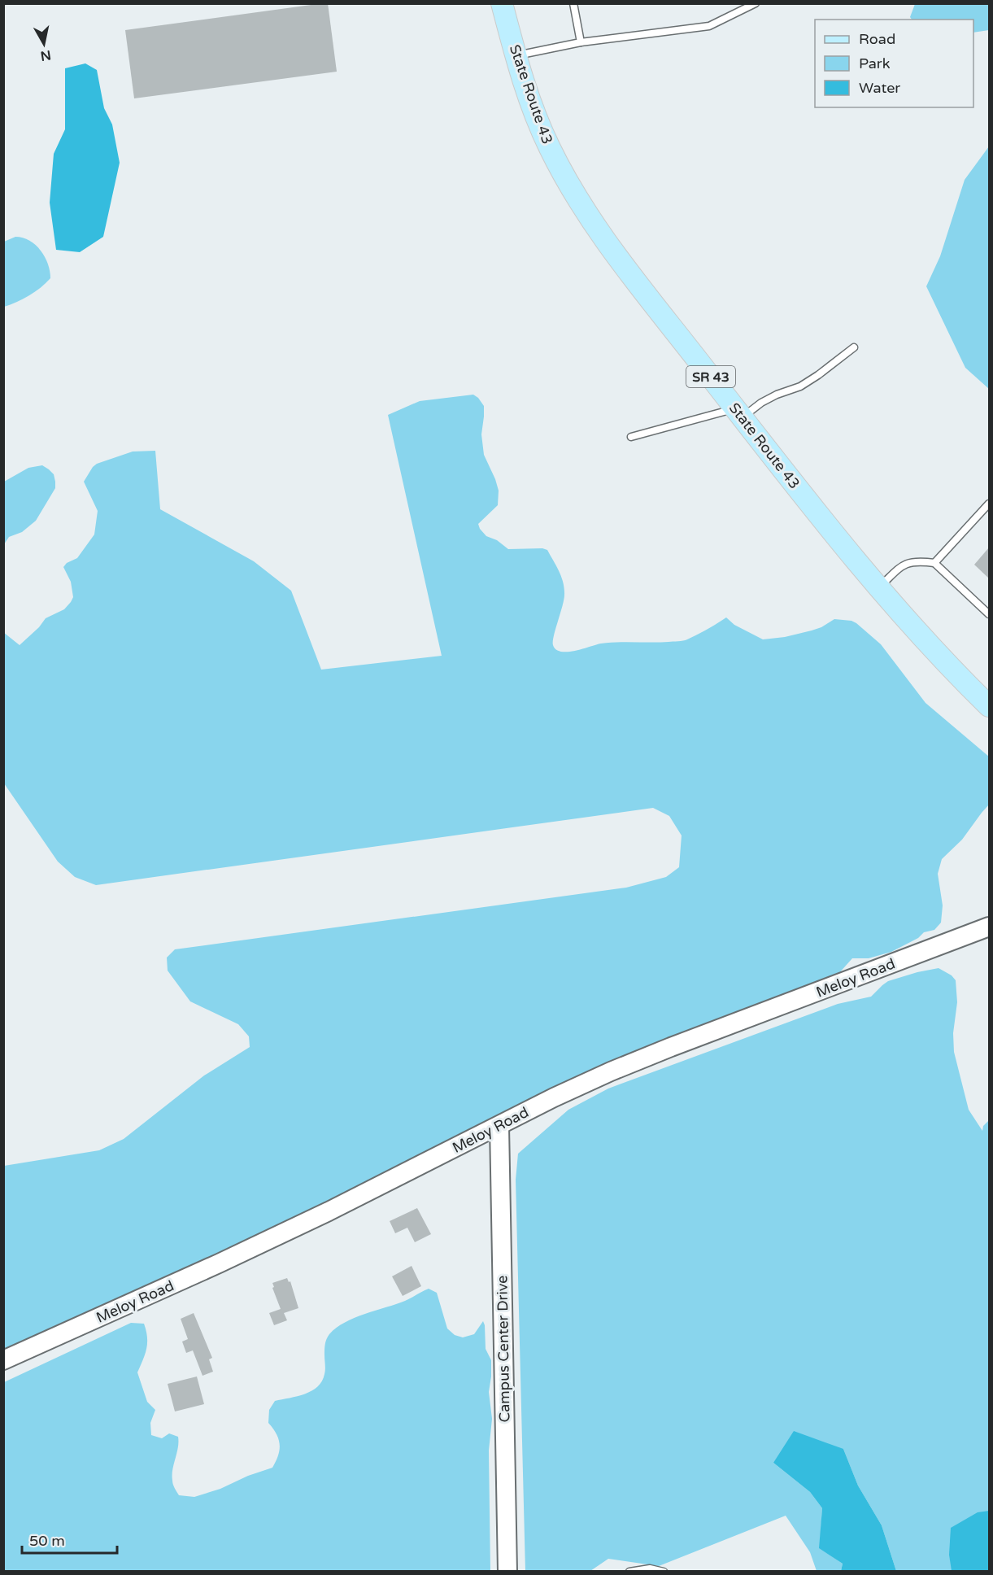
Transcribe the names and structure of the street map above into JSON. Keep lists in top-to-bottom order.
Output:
{
  "streets": {
    "main road": ["State Route 43", "SR 43"],
    "street": ["Meloy Road", "Campus Center Drive"]
  },
  "crossings": [
    ["Meloy Road", "Campus Center Drive"]
  ],
  "legend": ["Road", "Park", "Water"],
  "scale_bar": "50 m",
  "north": "bottom"
}
